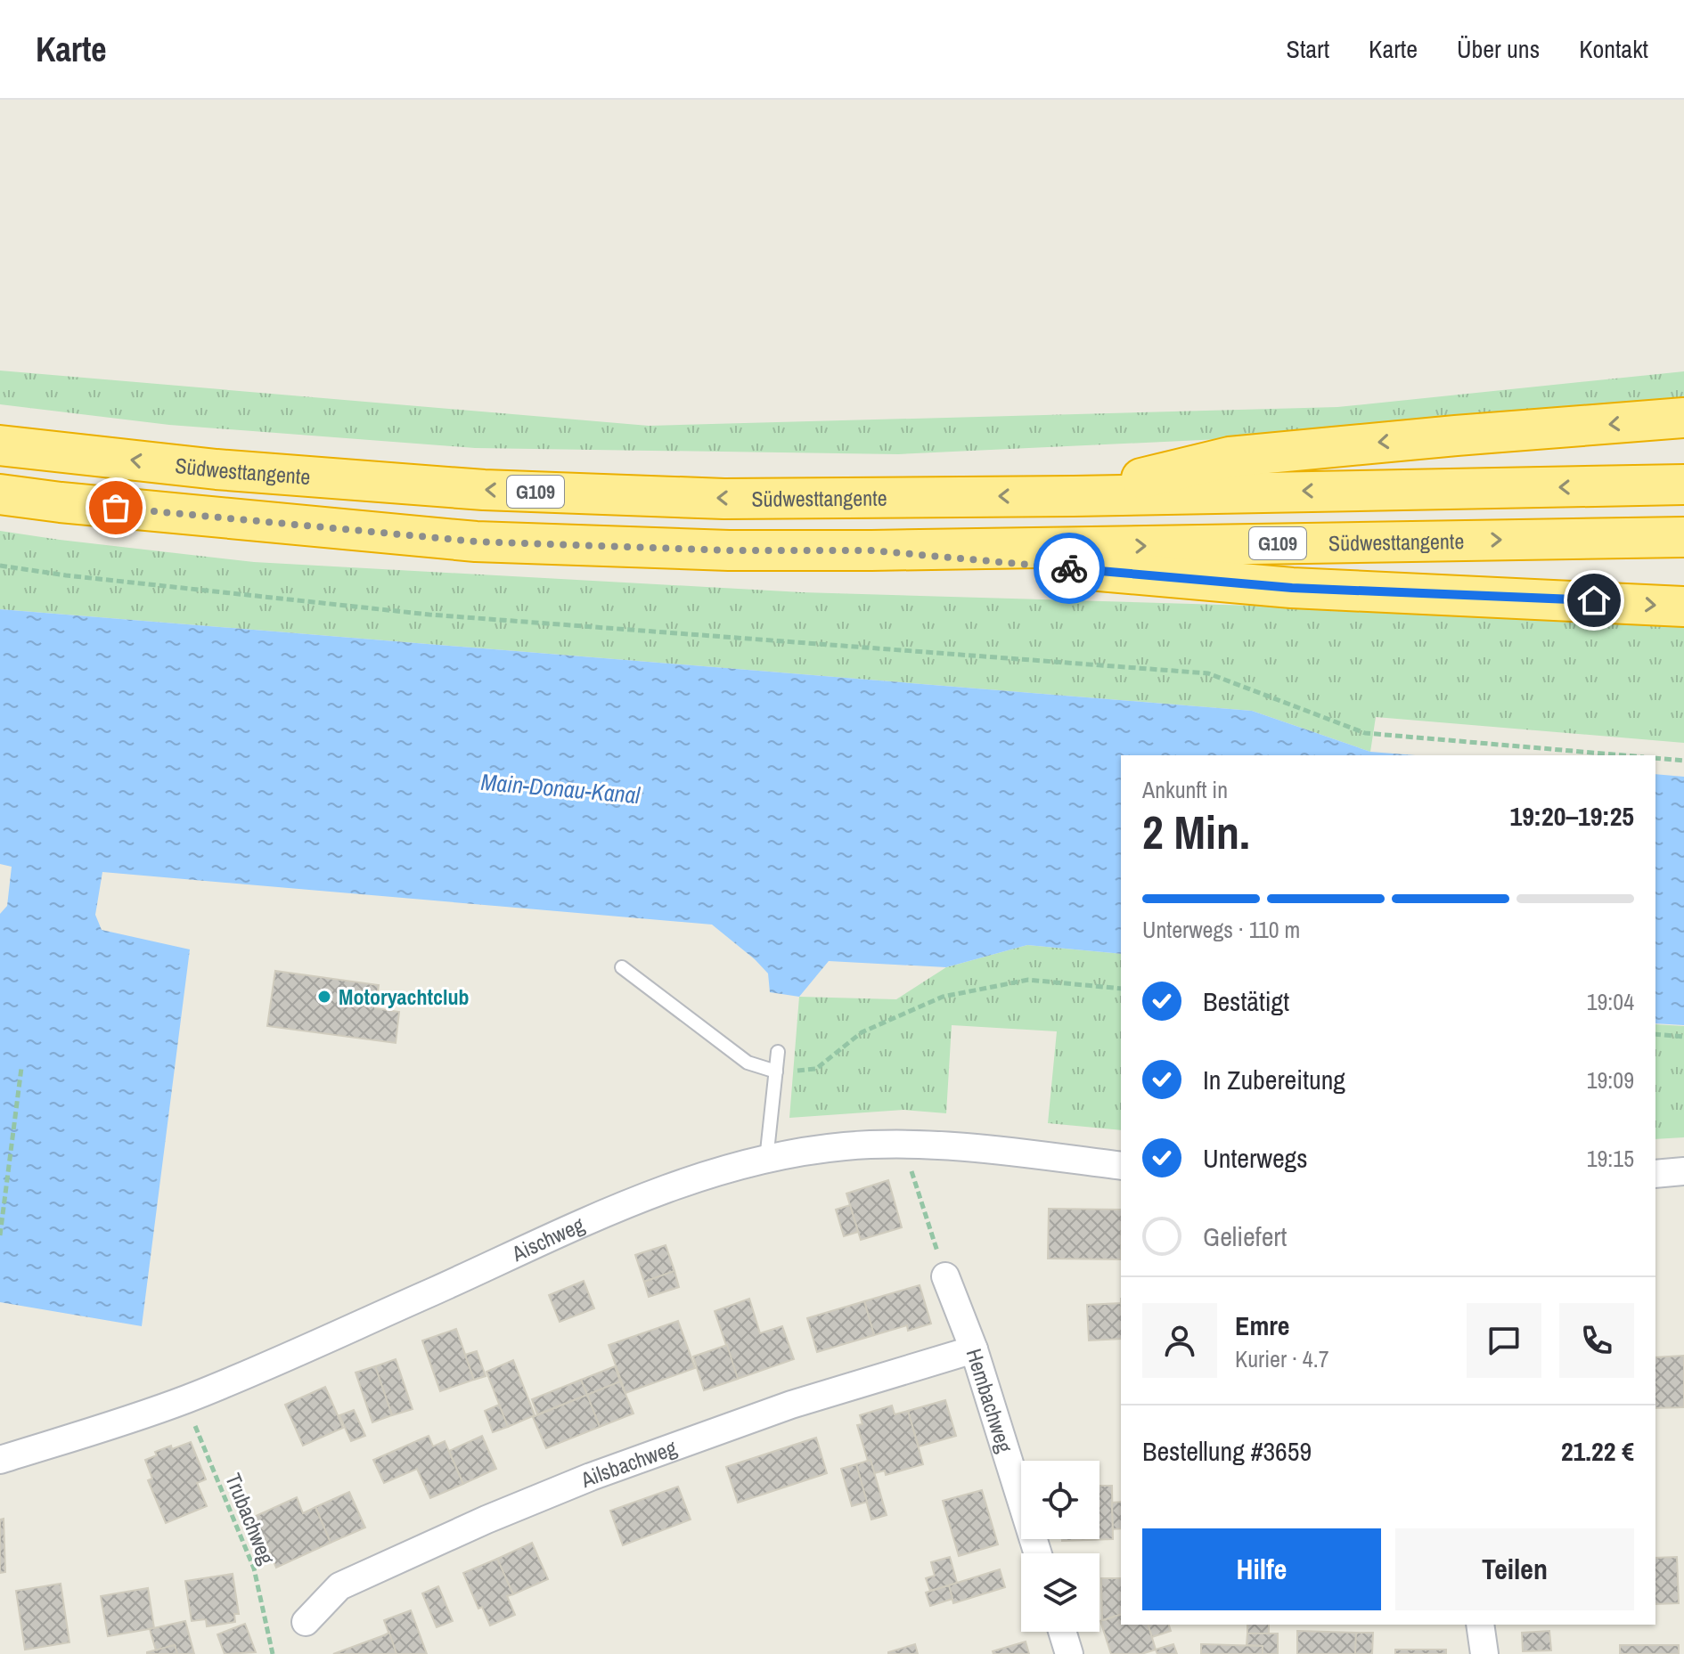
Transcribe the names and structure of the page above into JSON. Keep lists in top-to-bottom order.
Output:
{
  "streets": {
    "highway": ["Südwesttangente", "G109"],
    "street": ["Aischweg", "Hembachweg", "Ailsbachweg"],
    "path": ["Trubachweg"]
  },
  "crossings": [
    ["Aischweg", "Trubachweg"],
    ["Hembachweg", "Ailsbachweg"]
  ],
  "water": ["Main-Donau-Kanal"],
  "places": ["Motoryachtclub"],
  "page": {
    "header": "Karte",
    "nav": [
      "Start",
      "Karte",
      "Über uns",
      "Kontakt"
    ],
    "heading": ["2 Min.", "Ankunft in", "19:20–19:25"],
    "panel": [
      "Emre",
      "Kurier · 4.7",
      "Bestellung #3659",
      "21.22 €"
    ],
    "bar": "Unterwegs · 110 m",
    "list": [
      ["Bestätigt", "19:04"],
      ["In Zubereitung", "19:09"],
      ["Unterwegs", "19:15"],
      "Geliefert"
    ],
    "buttons": ["Hilfe", "Teilen"]
  }
}
